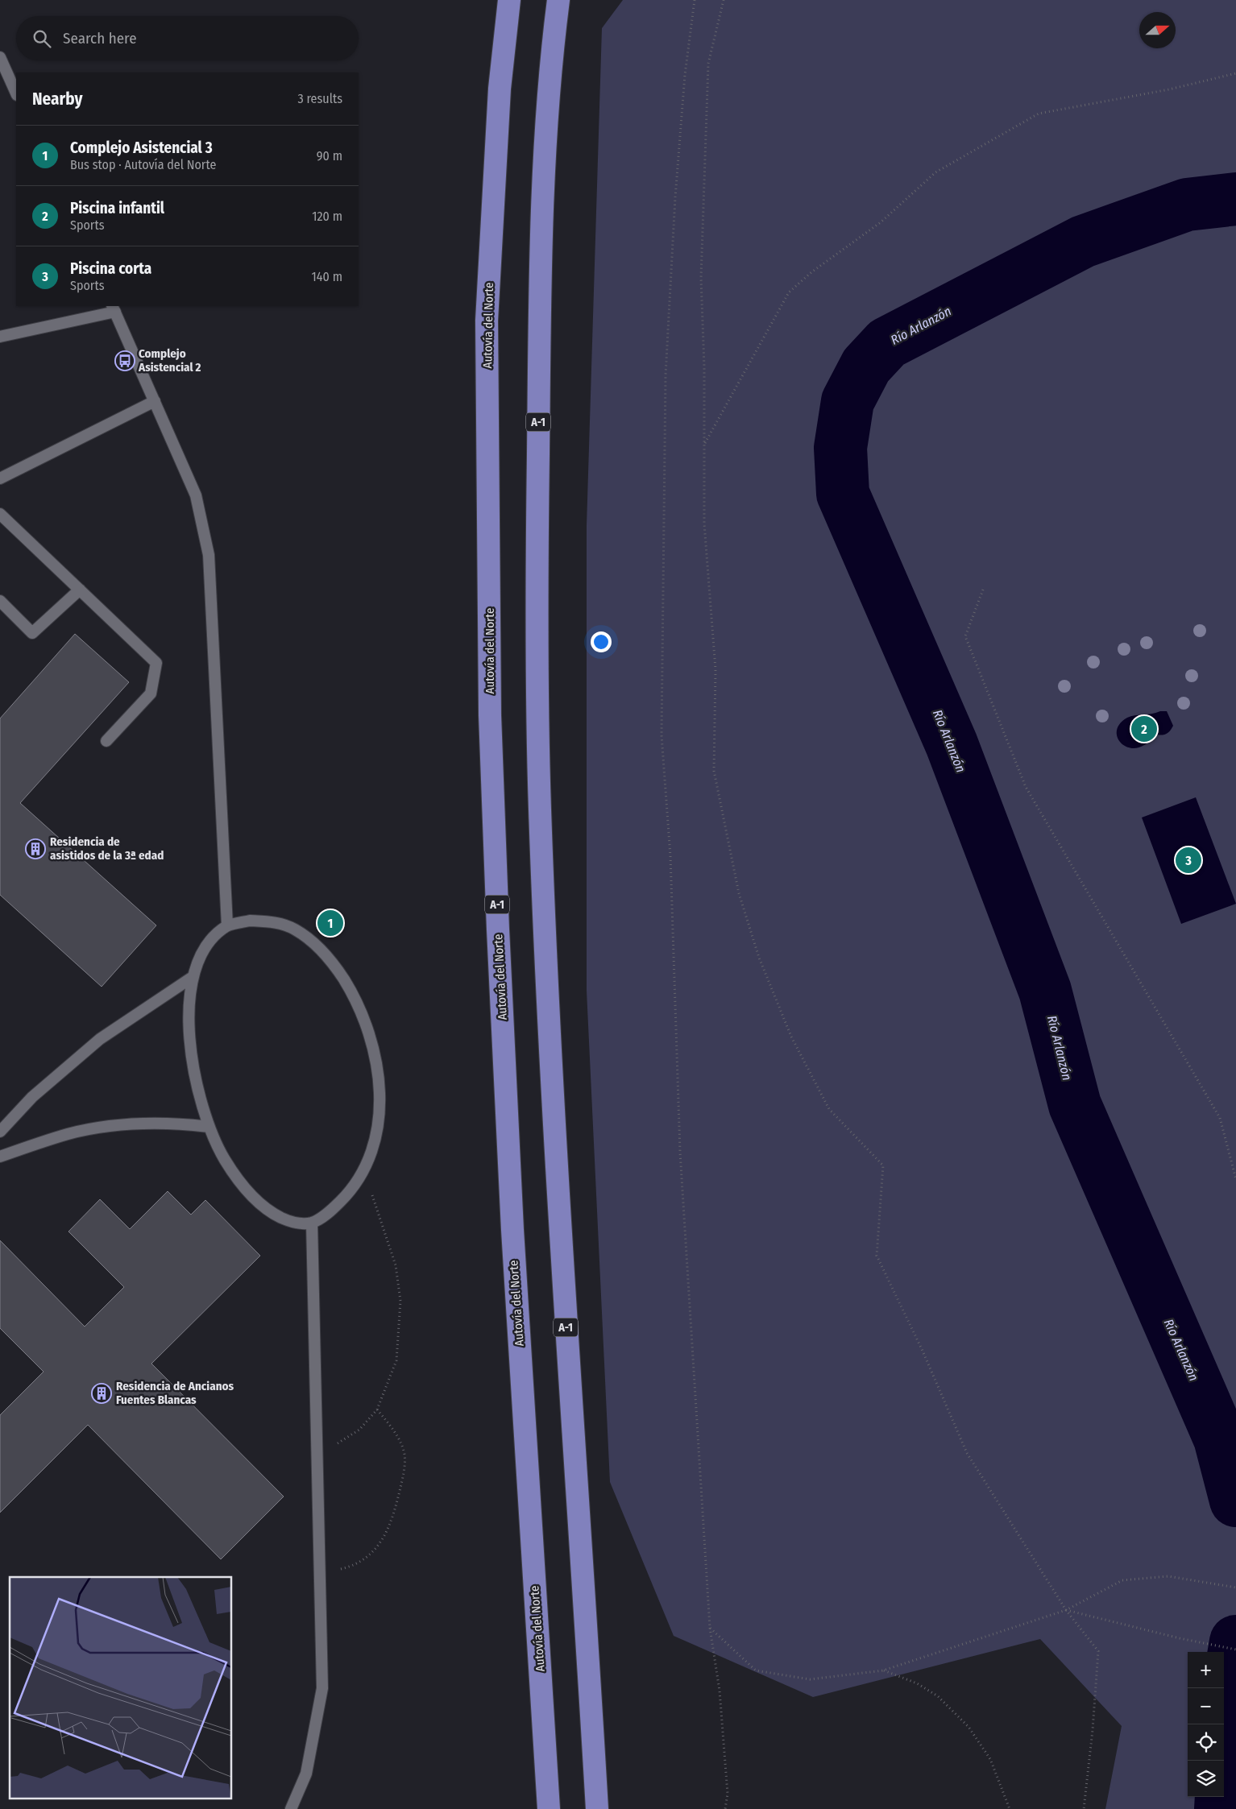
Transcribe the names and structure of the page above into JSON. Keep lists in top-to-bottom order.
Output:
{
  "streets": {
    "highway": ["Autovía del Norte", "A-1"]
  },
  "water": ["Río Arlanzón"],
  "places": {
    "bus stop": ["Complejo Asistencial 2"],
    "building": ["Residencia de asistidos de la 3ª edad", "Residencia de Ancianos Fuentes Blancas"]
  },
  "north": "right",
  "page": {
    "search": "Search here",
    "heading": ["Nearby", "3 results"],
    "list": [
      {
        "mark": "1",
        "name": "Complejo Asistencial 3",
        "note": "Bus stop · Autovía del Norte",
        "value": "90 m"
      },
      {
        "mark": "2",
        "name": "Piscina infantil",
        "note": "Sports",
        "value": "120 m"
      },
      {
        "mark": "3",
        "name": "Piscina corta",
        "note": "Sports",
        "value": "140 m"
      }
    ],
    "pins": ["2", "3", "1"],
    "map_buttons": ["+", "−"]
  }
}
